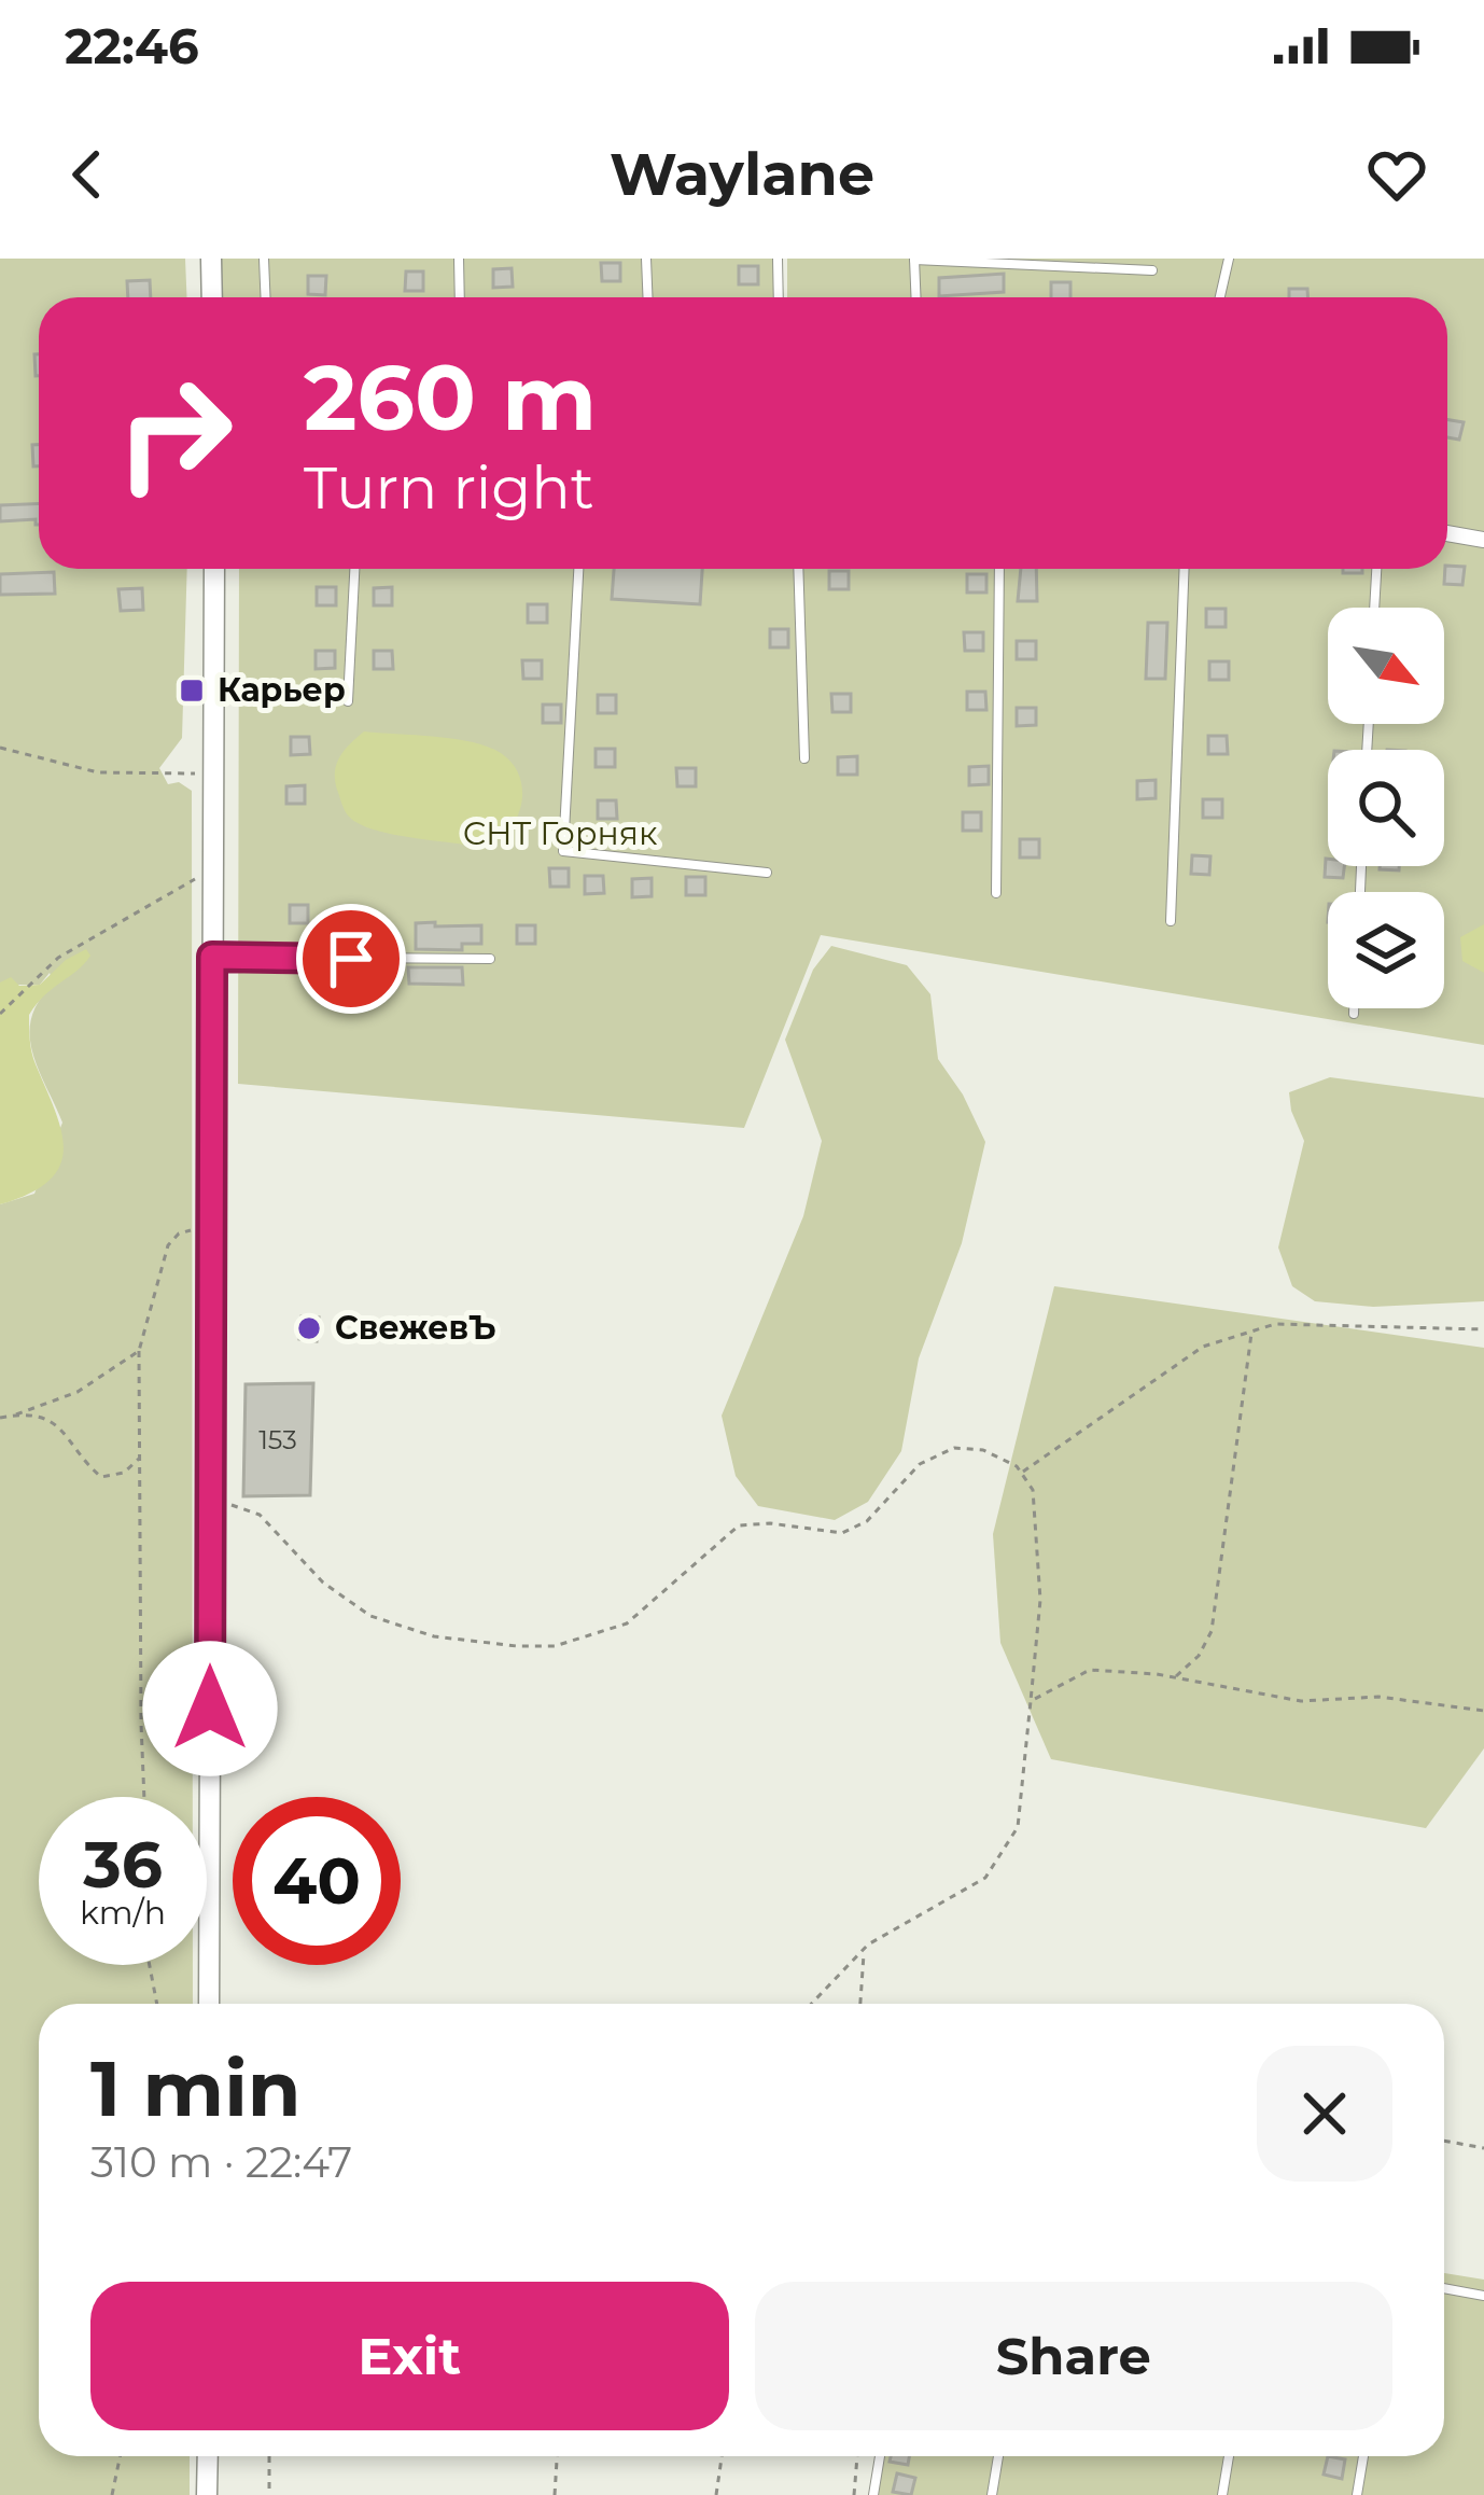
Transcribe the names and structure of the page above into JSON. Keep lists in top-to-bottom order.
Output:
{
  "parks": ["СНТ Горняк"],
  "places": {
    "transit": ["Карьер"],
    "other": ["СвежевЪ"]
  },
  "house_numbers": ["153"],
  "north": "bottom right",
  "page": {
    "status": "22:46",
    "header": "Waylane",
    "turn": ["260 m", "Turn right"],
    "speed": "36 km/h",
    "limit": "40",
    "heading": ["1 min", "310 m · 22:47"],
    "buttons": ["Exit", "Share"]
  }
}
